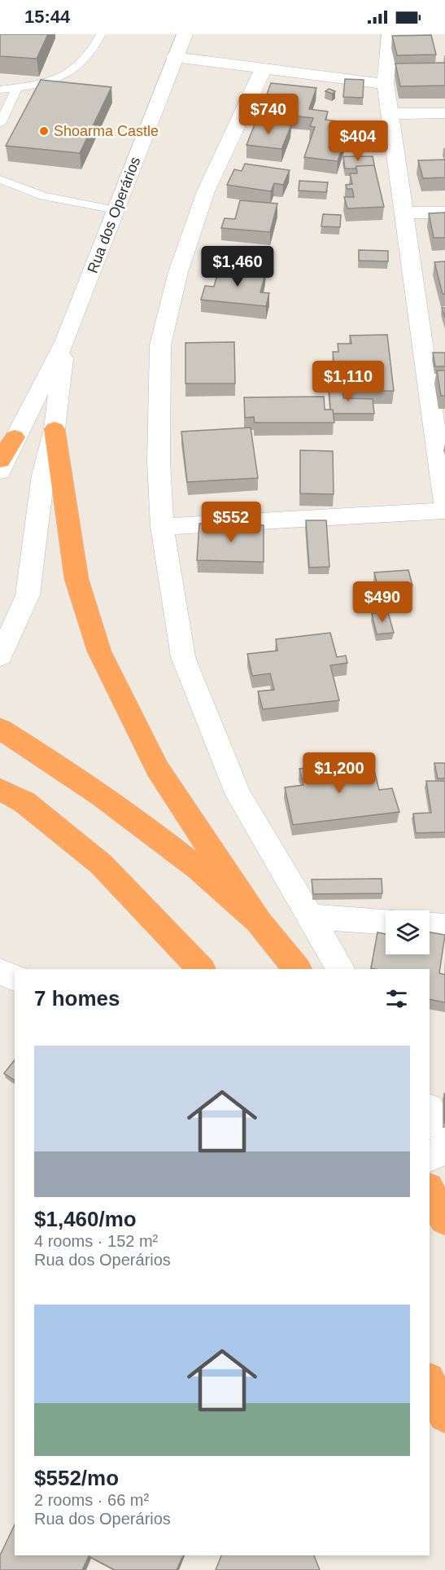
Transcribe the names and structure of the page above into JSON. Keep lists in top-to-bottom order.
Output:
{
  "streets": {
    "street": ["Rua dos Operários"]
  },
  "places": ["Shoarma Castle"],
  "page": {
    "status": "15:44",
    "price": [
      "$740",
      "$404",
      "$1,460",
      "$1,110",
      "$552",
      "$490",
      "$1,200"
    ],
    "heading": "7 homes",
    "list": [
      {
        "name": "$1,460/mo",
        "note": "4 rooms · 152 m² · Rua dos Operários"
      },
      {
        "name": "$552/mo",
        "note": "2 rooms · 66 m² · Rua dos Operários"
      }
    ]
  }
}
